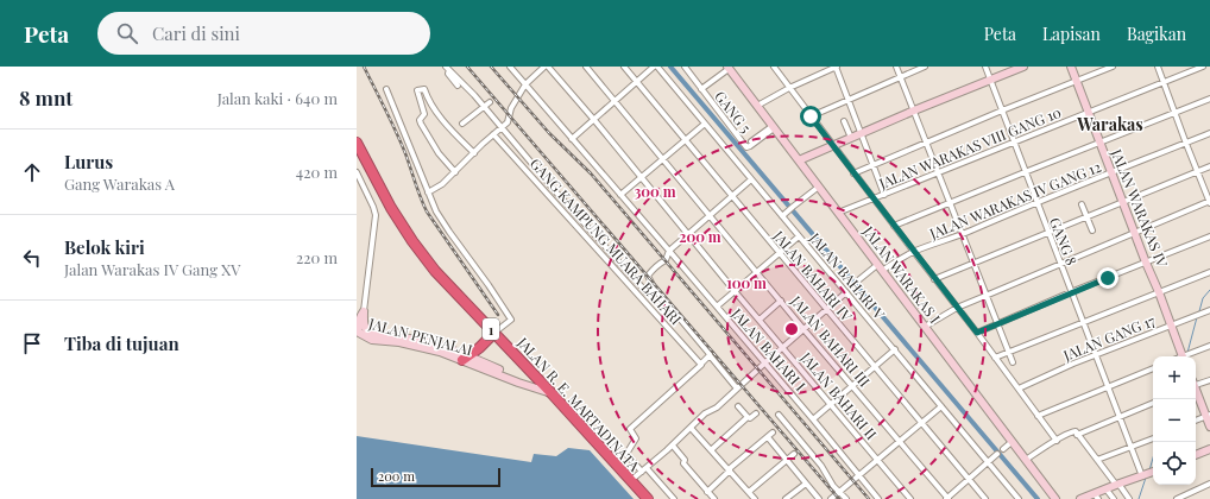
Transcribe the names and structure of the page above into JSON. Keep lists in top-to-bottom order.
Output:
{
  "streets": {
    "highway": ["1", "JALAN R. E. MARTADINATA"],
    "street": [
      "GANG 5",
      "JALAN WARAKAS VIII GANG 10",
      "JALAN WARAKAS IV GANG 12",
      "JALAN WARAKAS IV",
      "GANG KAMPUNG MUARA BAHARI",
      "GANG 8",
      "JALAN WARAKAS I",
      "JALAN BAHARI IV",
      "JALAN BAHARI V",
      "JALAN PENJALAI",
      "JALAN GANG 17",
      "JALAN BAHARI III",
      "JALAN BAHARI I",
      "JALAN BAHARI II"
    ]
  },
  "crossings": [
    ["GANG 5", "JALAN WARAKAS I"],
    ["JALAN WARAKAS VIII GANG 10", "JALAN WARAKAS IV"],
    ["JALAN WARAKAS VIII GANG 10", "GANG 8"],
    ["JALAN WARAKAS VIII GANG 10", "JALAN WARAKAS I"],
    ["JALAN WARAKAS IV GANG 12", "JALAN WARAKAS IV"],
    ["JALAN WARAKAS IV GANG 12", "GANG 8"],
    ["JALAN WARAKAS IV GANG 12", "JALAN WARAKAS I"],
    ["JALAN WARAKAS IV", "JALAN GANG 17"],
    ["GANG 8", "JALAN GANG 17"],
    ["JALAN PENJALAI", "JALAN R. E. MARTADINATA"]
  ],
  "districts": ["Warakas"],
  "scale_bar": "200 m",
  "page": {
    "header": "Peta",
    "search": "Cari di sini",
    "nav": ["Peta", "Lapisan", "Bagikan"],
    "heading": ["8 mnt", "Jalan kaki · 640 m"],
    "list": [
      ["Lurus", "Gang Warakas A", "420 m"],
      ["Belok kiri", "Jalan Warakas IV Gang XV", "220 m"],
      "Tiba di tujuan"
    ],
    "map_buttons": ["+", "−"],
    "scale": "200 m"
  },
  "rings": ["300 m", "200 m", "100 m"]
}
